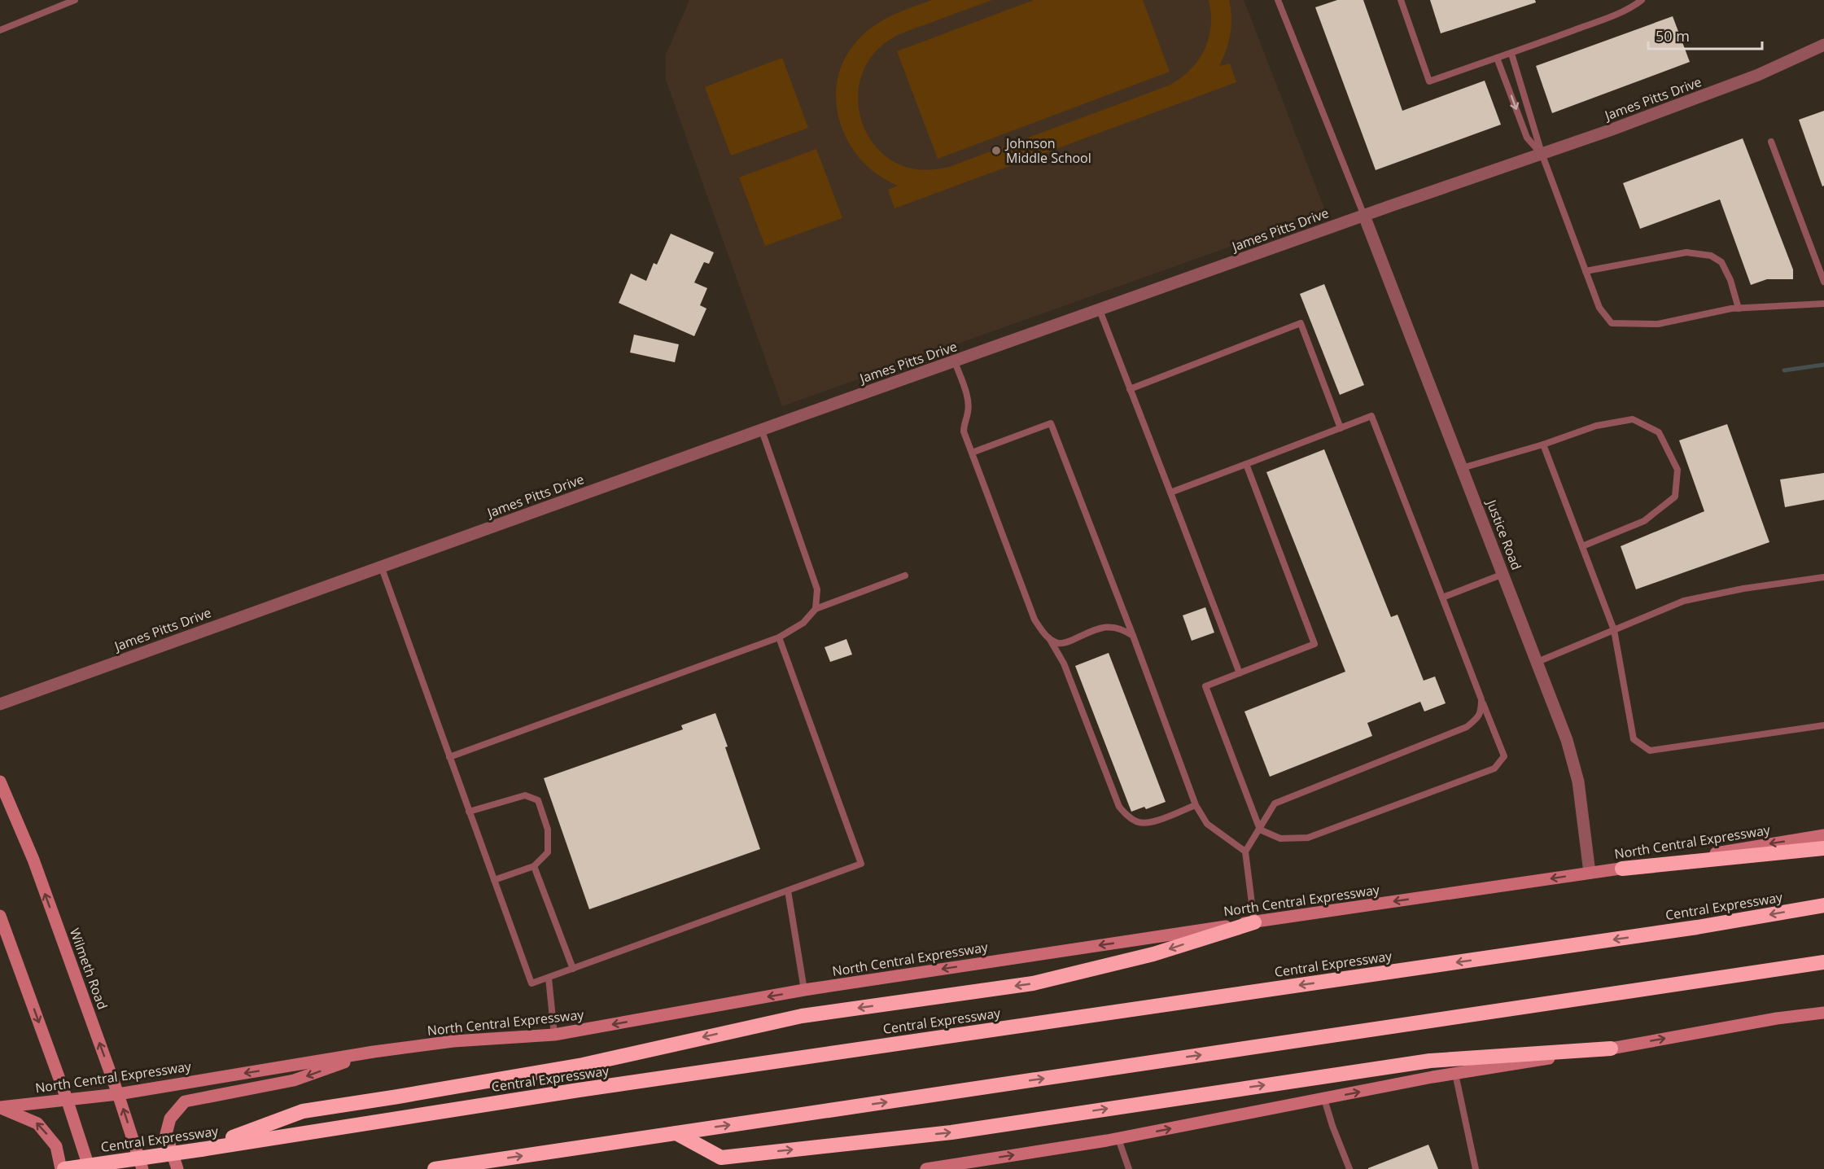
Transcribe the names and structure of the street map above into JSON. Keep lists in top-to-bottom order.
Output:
{
  "streets": {
    "highway": ["Central Expressway"],
    "main road": ["North Central Expressway", "Wilmeth Road"],
    "street": ["James Pitts Drive", "Justice Road"]
  },
  "crossings": [
    ["James Pitts Drive", "Justice Road"],
    ["Justice Road", "North Central Expressway"],
    ["North Central Expressway", "Wilmeth Road"]
  ],
  "one_way": ["North Central Expressway"],
  "places": ["Johnson Middle School"],
  "scale_bar": "50 m"
}
